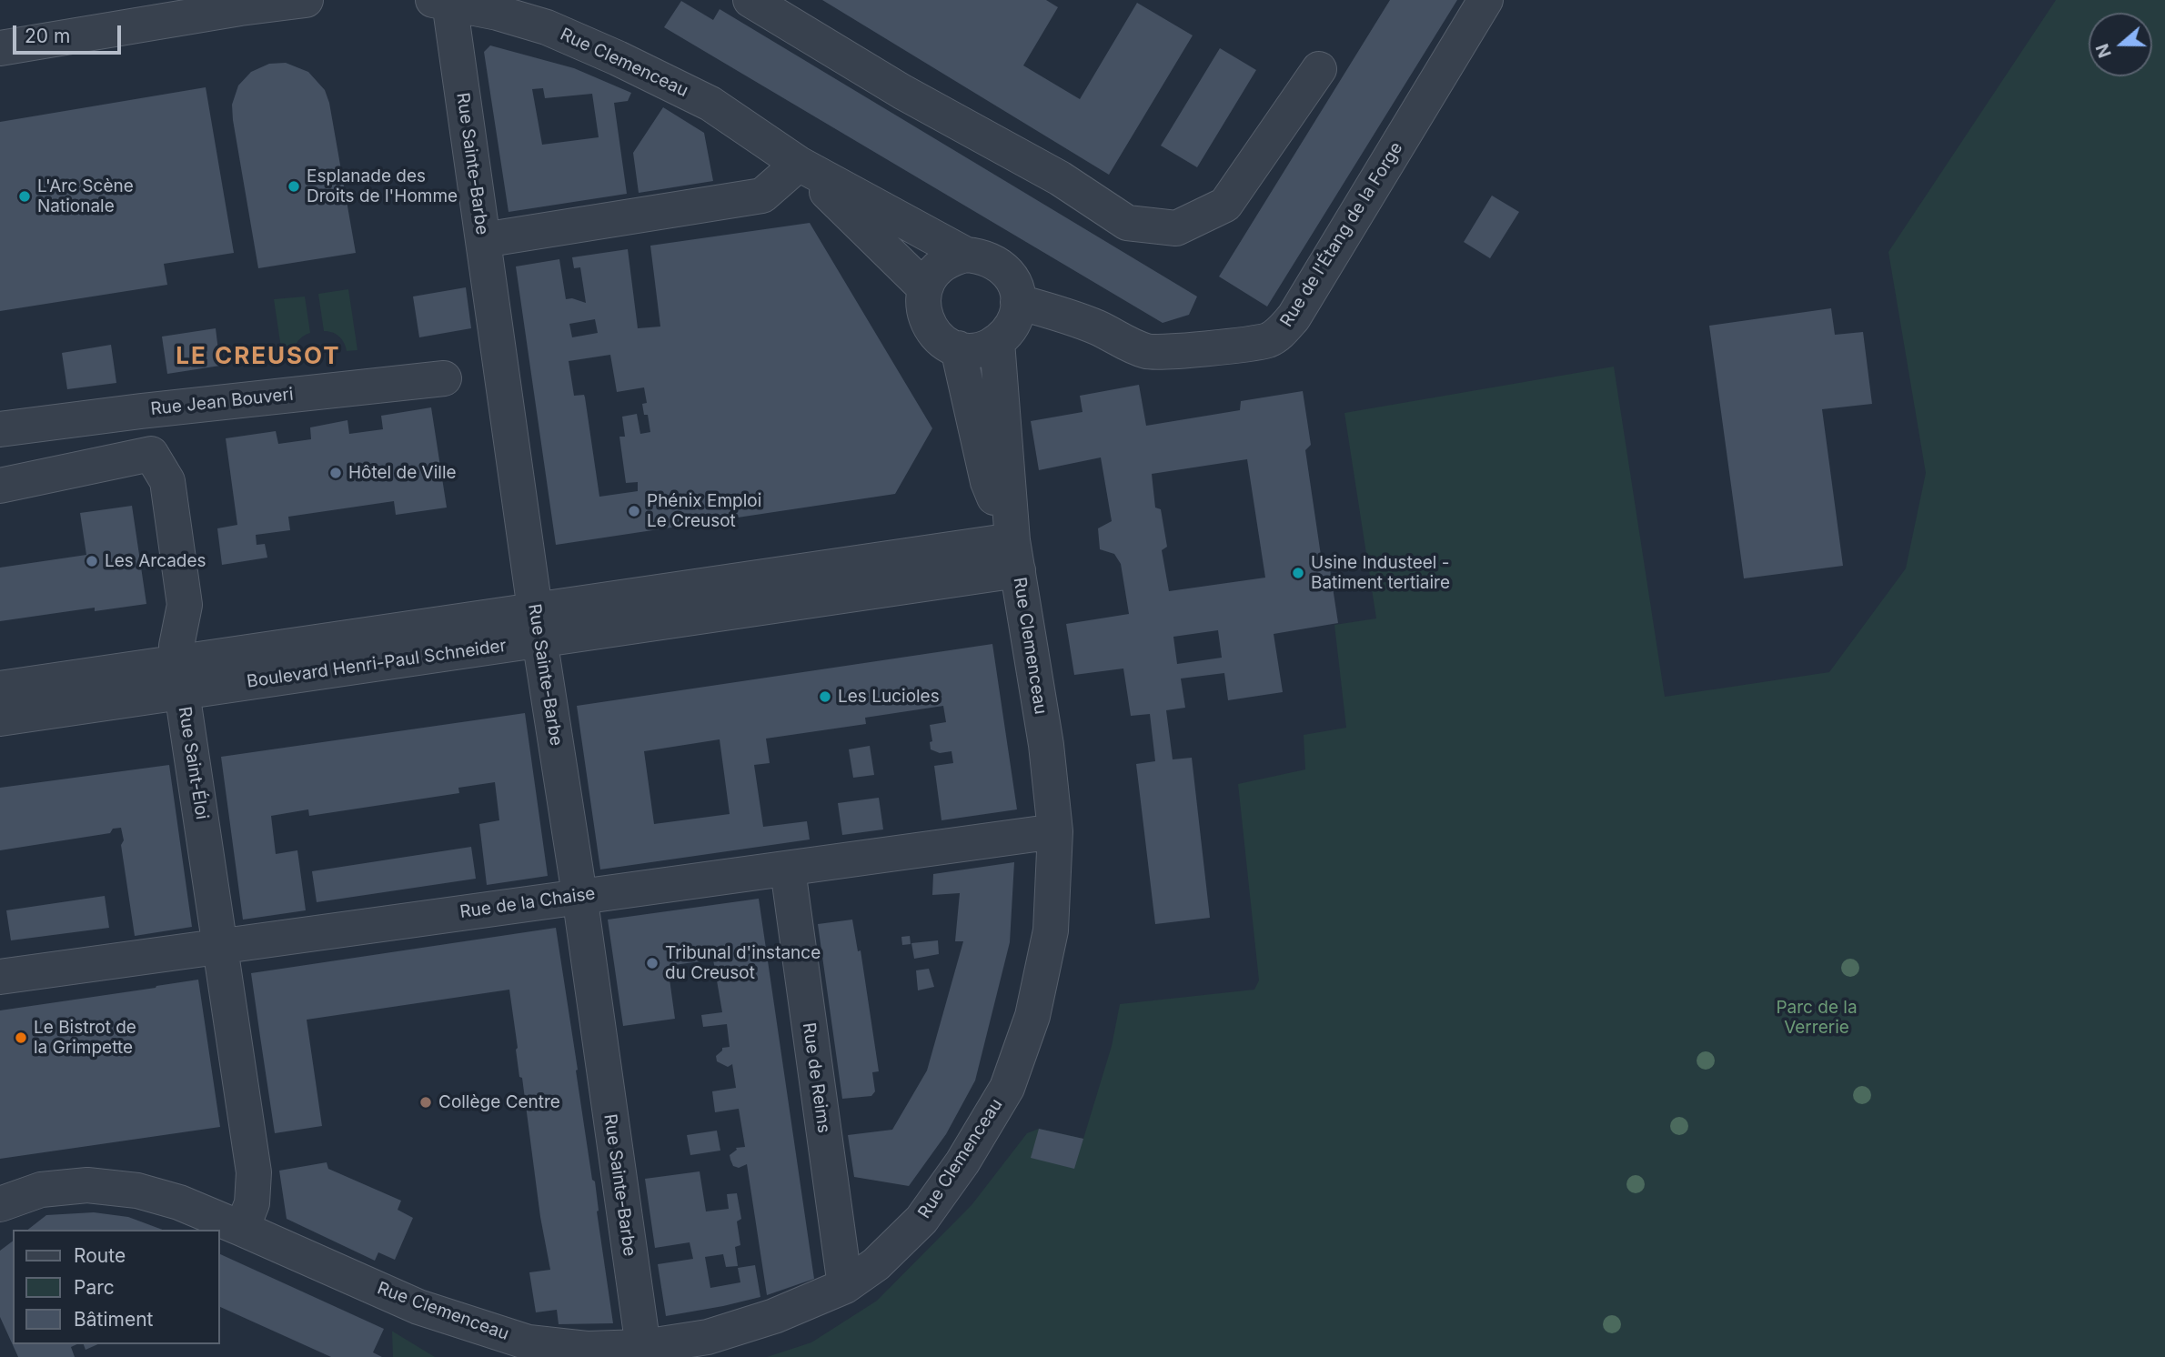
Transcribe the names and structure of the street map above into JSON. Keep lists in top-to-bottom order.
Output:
{
  "streets": {
    "street": [
      "Rue Clemenceau",
      "Rue Sainte-Barbe",
      "Rue de l'Étang de la Forge",
      "Rue Jean Bouveri",
      "Boulevard Henri-Paul Schneider",
      "Rue Saint-Éloi",
      "Rue de la Chaise",
      "Rue de Reims"
    ]
  },
  "crossings": [
    ["Rue Clemenceau", "Rue Sainte-Barbe"],
    ["Rue Clemenceau", "Rue de l'Étang de la Forge"],
    ["Rue Clemenceau", "Boulevard Henri-Paul Schneider"],
    ["Rue Clemenceau", "Rue Saint-Éloi"],
    ["Rue Clemenceau", "Rue de la Chaise"],
    ["Rue Clemenceau", "Rue de Reims"],
    ["Rue Sainte-Barbe", "Boulevard Henri-Paul Schneider"],
    ["Rue Sainte-Barbe", "Rue de la Chaise"],
    ["Rue Jean Bouveri", "Rue Saint-Éloi"],
    ["Boulevard Henri-Paul Schneider", "Rue Saint-Éloi"],
    ["Rue Saint-Éloi", "Rue de la Chaise"],
    ["Rue de la Chaise", "Rue de Reims"]
  ],
  "districts": ["LE CREUSOT"],
  "parks": ["Parc de la Verrerie"],
  "places": [
    "Esplanade des Droits de l'Homme",
    "L'Arc Scène Nationale",
    "Hôtel de Ville",
    "Phénix Emploi Le Creusot",
    "Les Arcades",
    "Usine Industeel - Batiment tertiaire",
    "Les Lucioles",
    "Tribunal d'instance du Creusot",
    "Le Bistrot de la Grimpette",
    "Collège Centre"
  ],
  "legend": ["Route", "Parc", "Bâtiment"],
  "scale_bar": "20 m",
  "north": "left"
}
